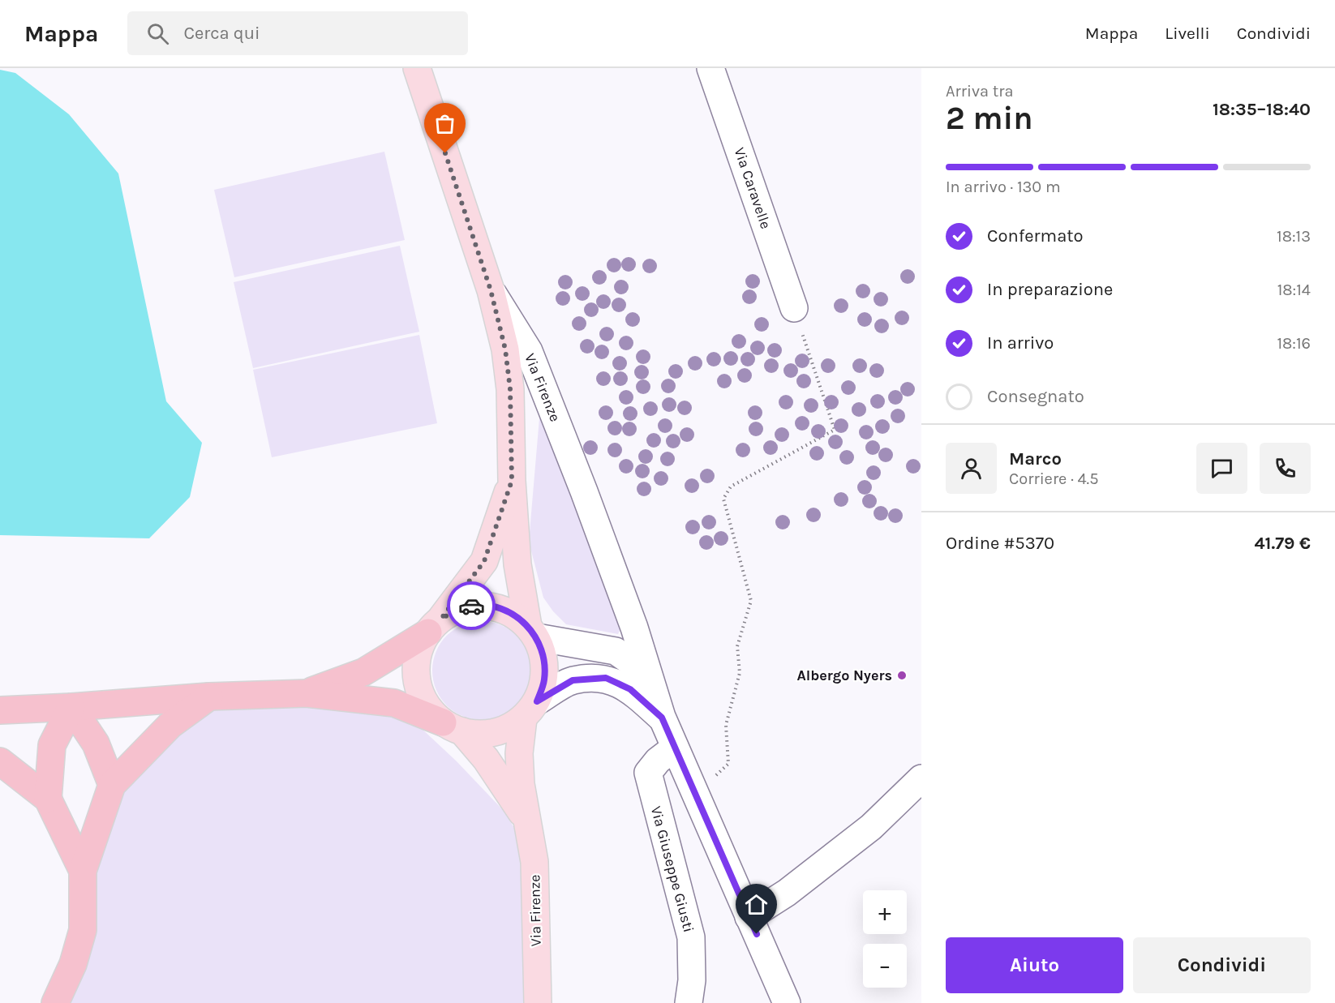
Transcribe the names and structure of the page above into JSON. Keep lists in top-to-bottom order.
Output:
{
  "streets": {
    "main road": ["Via Firenze"],
    "street": ["Via Caravelle", "Via Giuseppe Giusti"]
  },
  "crossings": [
    ["Via Firenze", "Via Giuseppe Giusti"]
  ],
  "places": ["Albergo Nyers"],
  "page": {
    "header": "Mappa",
    "search": "Cerca qui",
    "nav": ["Mappa", "Livelli", "Condividi"],
    "heading": ["2 min", "Arriva tra", "18:35–18:40"],
    "panel": [
      "Marco",
      "Corriere · 4.5",
      "Ordine #5370",
      "41.79 €"
    ],
    "bar": "In arrivo · 130 m",
    "list": [
      ["Confermato", "18:13"],
      ["In preparazione", "18:14"],
      ["In arrivo", "18:16"],
      "Consegnato"
    ],
    "map_buttons": ["+", "−"],
    "buttons": ["Aiuto", "Condividi"]
  }
}
